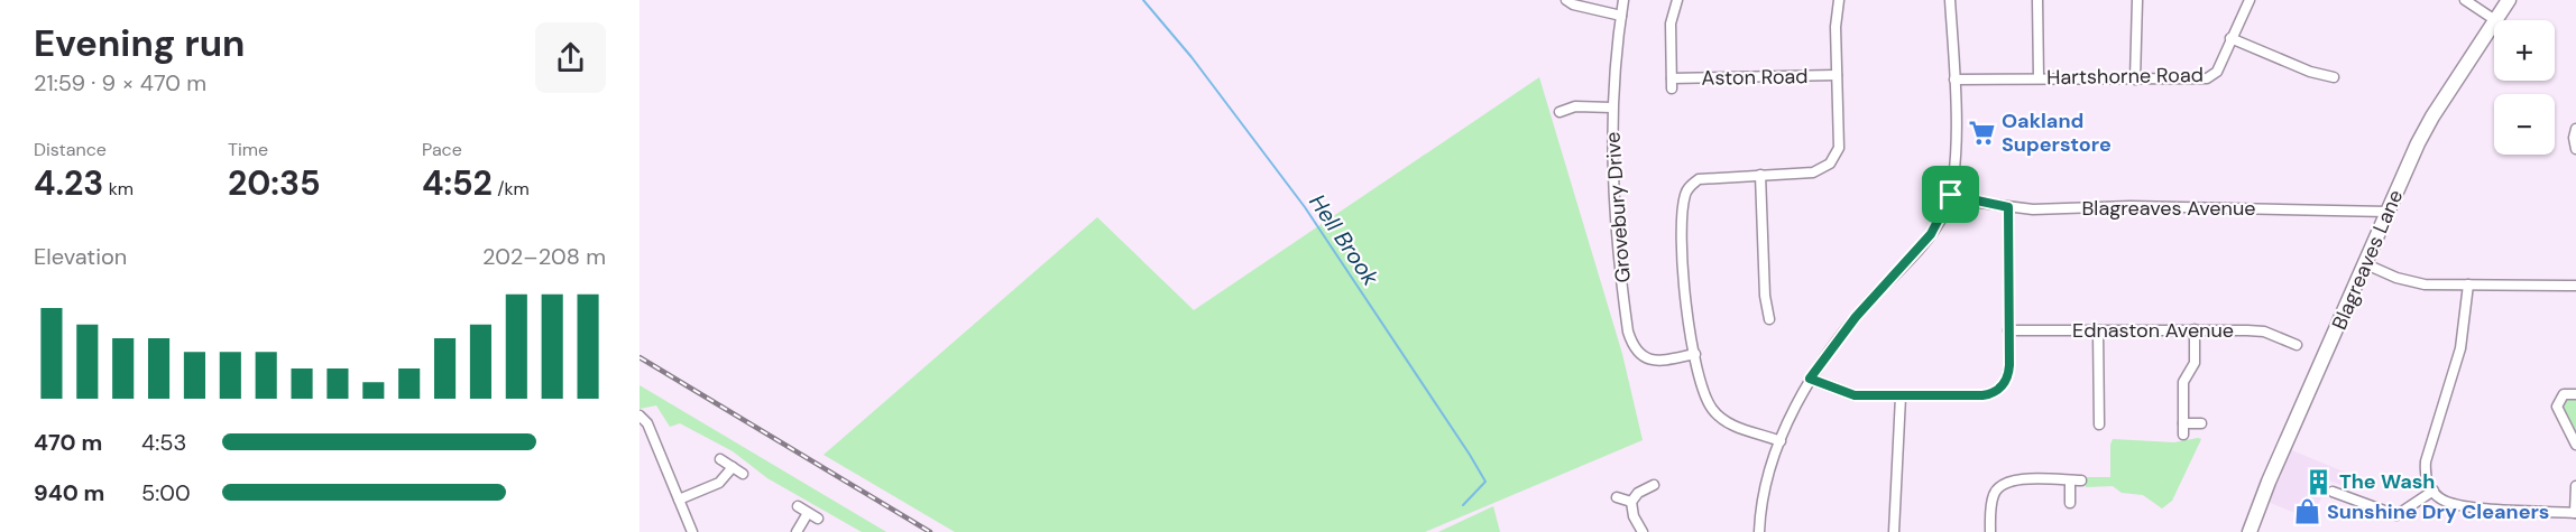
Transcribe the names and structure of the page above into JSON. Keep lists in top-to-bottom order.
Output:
{
  "streets": {
    "street": [
      "Hartshorne Road",
      "Aston Road",
      "Grovebury Drive",
      "Blagreaves Avenue",
      "Blagreaves Lane",
      "Ednaston Avenue"
    ]
  },
  "crossings": [
    ["Blagreaves Avenue", "Blagreaves Lane"]
  ],
  "water": ["Hell Brook"],
  "places": {
    "supermarket": ["Oakland Superstore"],
    "building": ["The Wash"],
    "shop": ["Sunshine Dry Cleaners"]
  },
  "page": {
    "heading": ["Evening run", "21:59 · 9 × 470 m"],
    "map_buttons": ["+", "−"],
    "stats": [
      ["Distance", "4.23 km"],
      ["Time", "20:35"],
      ["Pace", "4:52 /km"]
    ],
    "chart": ["Elevation", "202–208 m"],
    "list": [
      {
        "name": "470 m",
        "note": "4:53"
      },
      {
        "name": "940 m",
        "note": "5:00"
      }
    ]
  }
}
